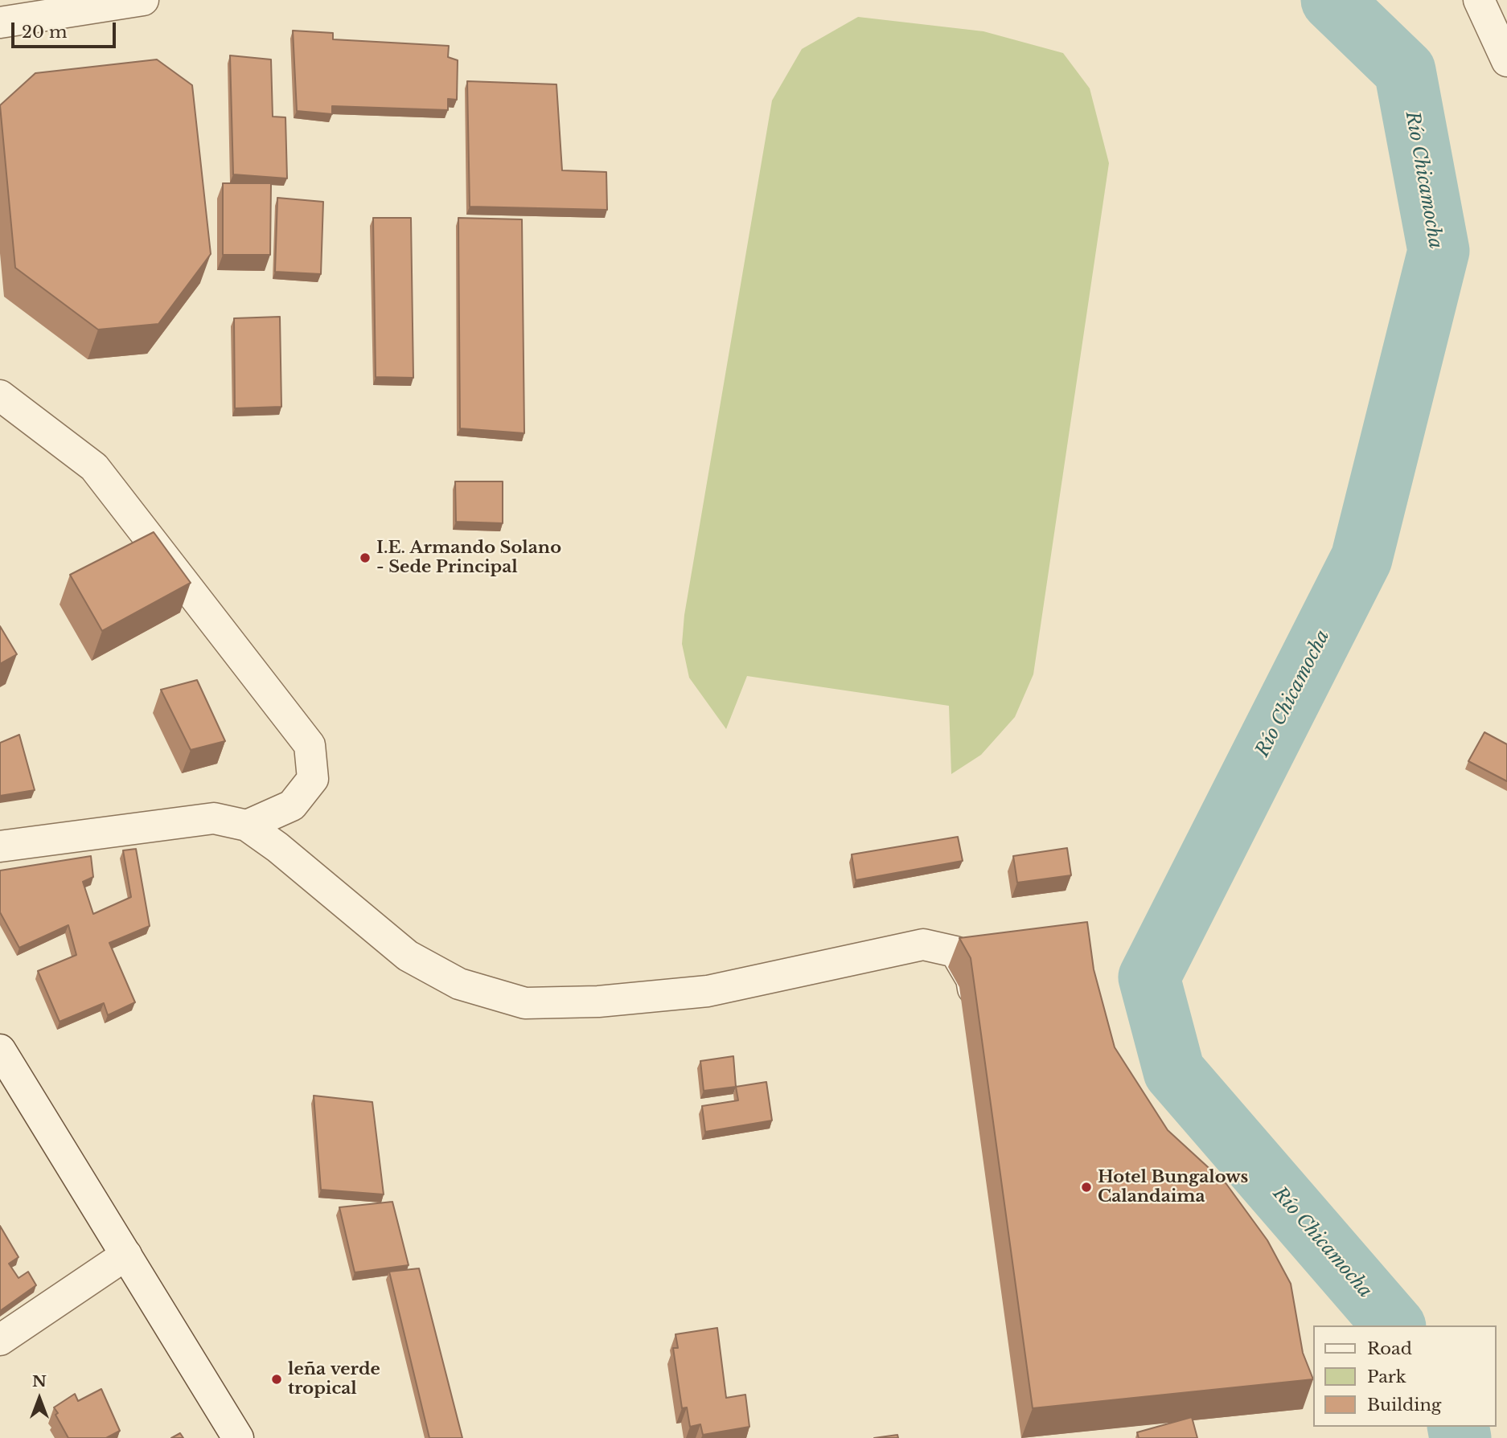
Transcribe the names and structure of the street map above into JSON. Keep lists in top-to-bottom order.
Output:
{
  "water": ["Río Chicamocha"],
  "places": ["I.E. Armando Solano - Sede Principal", "Hotel Bungalows Calandaima", "leña verde tropical"],
  "legend": ["Road", "Park", "Building"],
  "scale_bar": "20 m",
  "north": "top"
}
